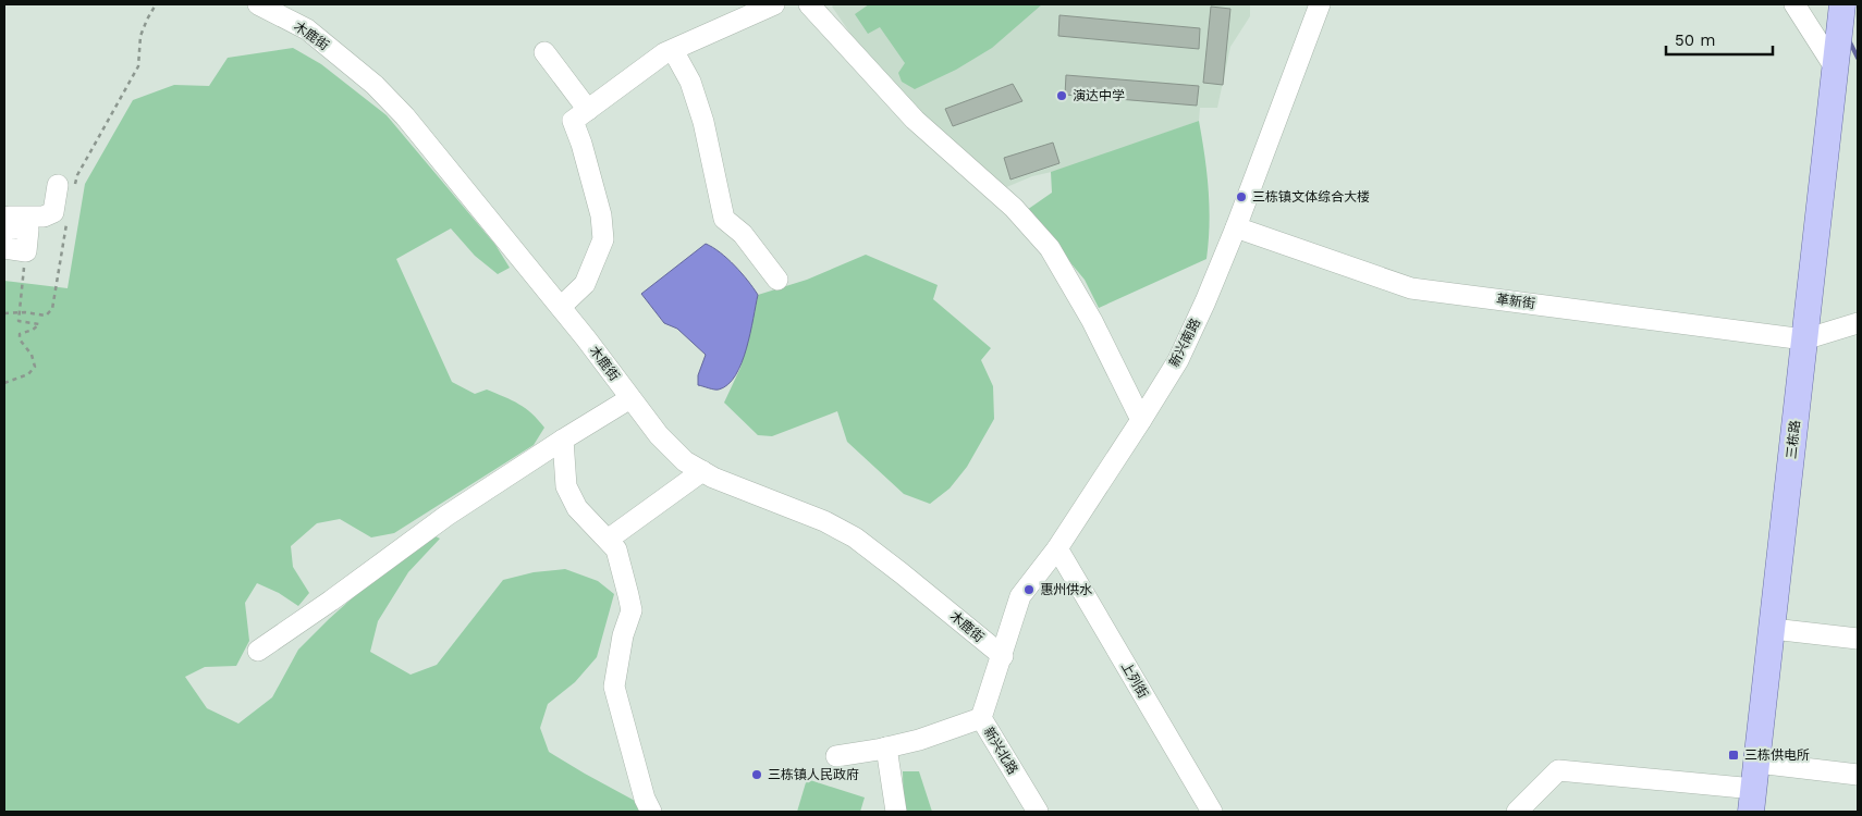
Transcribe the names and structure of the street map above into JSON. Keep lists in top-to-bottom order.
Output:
{
  "streets": {
    "main road": ["三栋路"],
    "street": [
      "木鹿街",
      "革新街",
      "新兴南路",
      "上列街",
      "新兴北路"
    ]
  },
  "crossings": [
    ["木鹿街", "新兴南路"],
    ["木鹿街", "新兴北路"],
    ["革新街", "新兴南路"],
    ["革新街", "三栋路"],
    ["新兴南路", "上列街"],
    ["新兴南路", "新兴北路"]
  ],
  "places": {
    "other": [
      "演达中学",
      "三栋镇文体综合大楼",
      "惠州供水",
      "三栋镇人民政府"
    ],
    "transit": ["三栋供电所"]
  },
  "scale_bar": "50 m"
}
